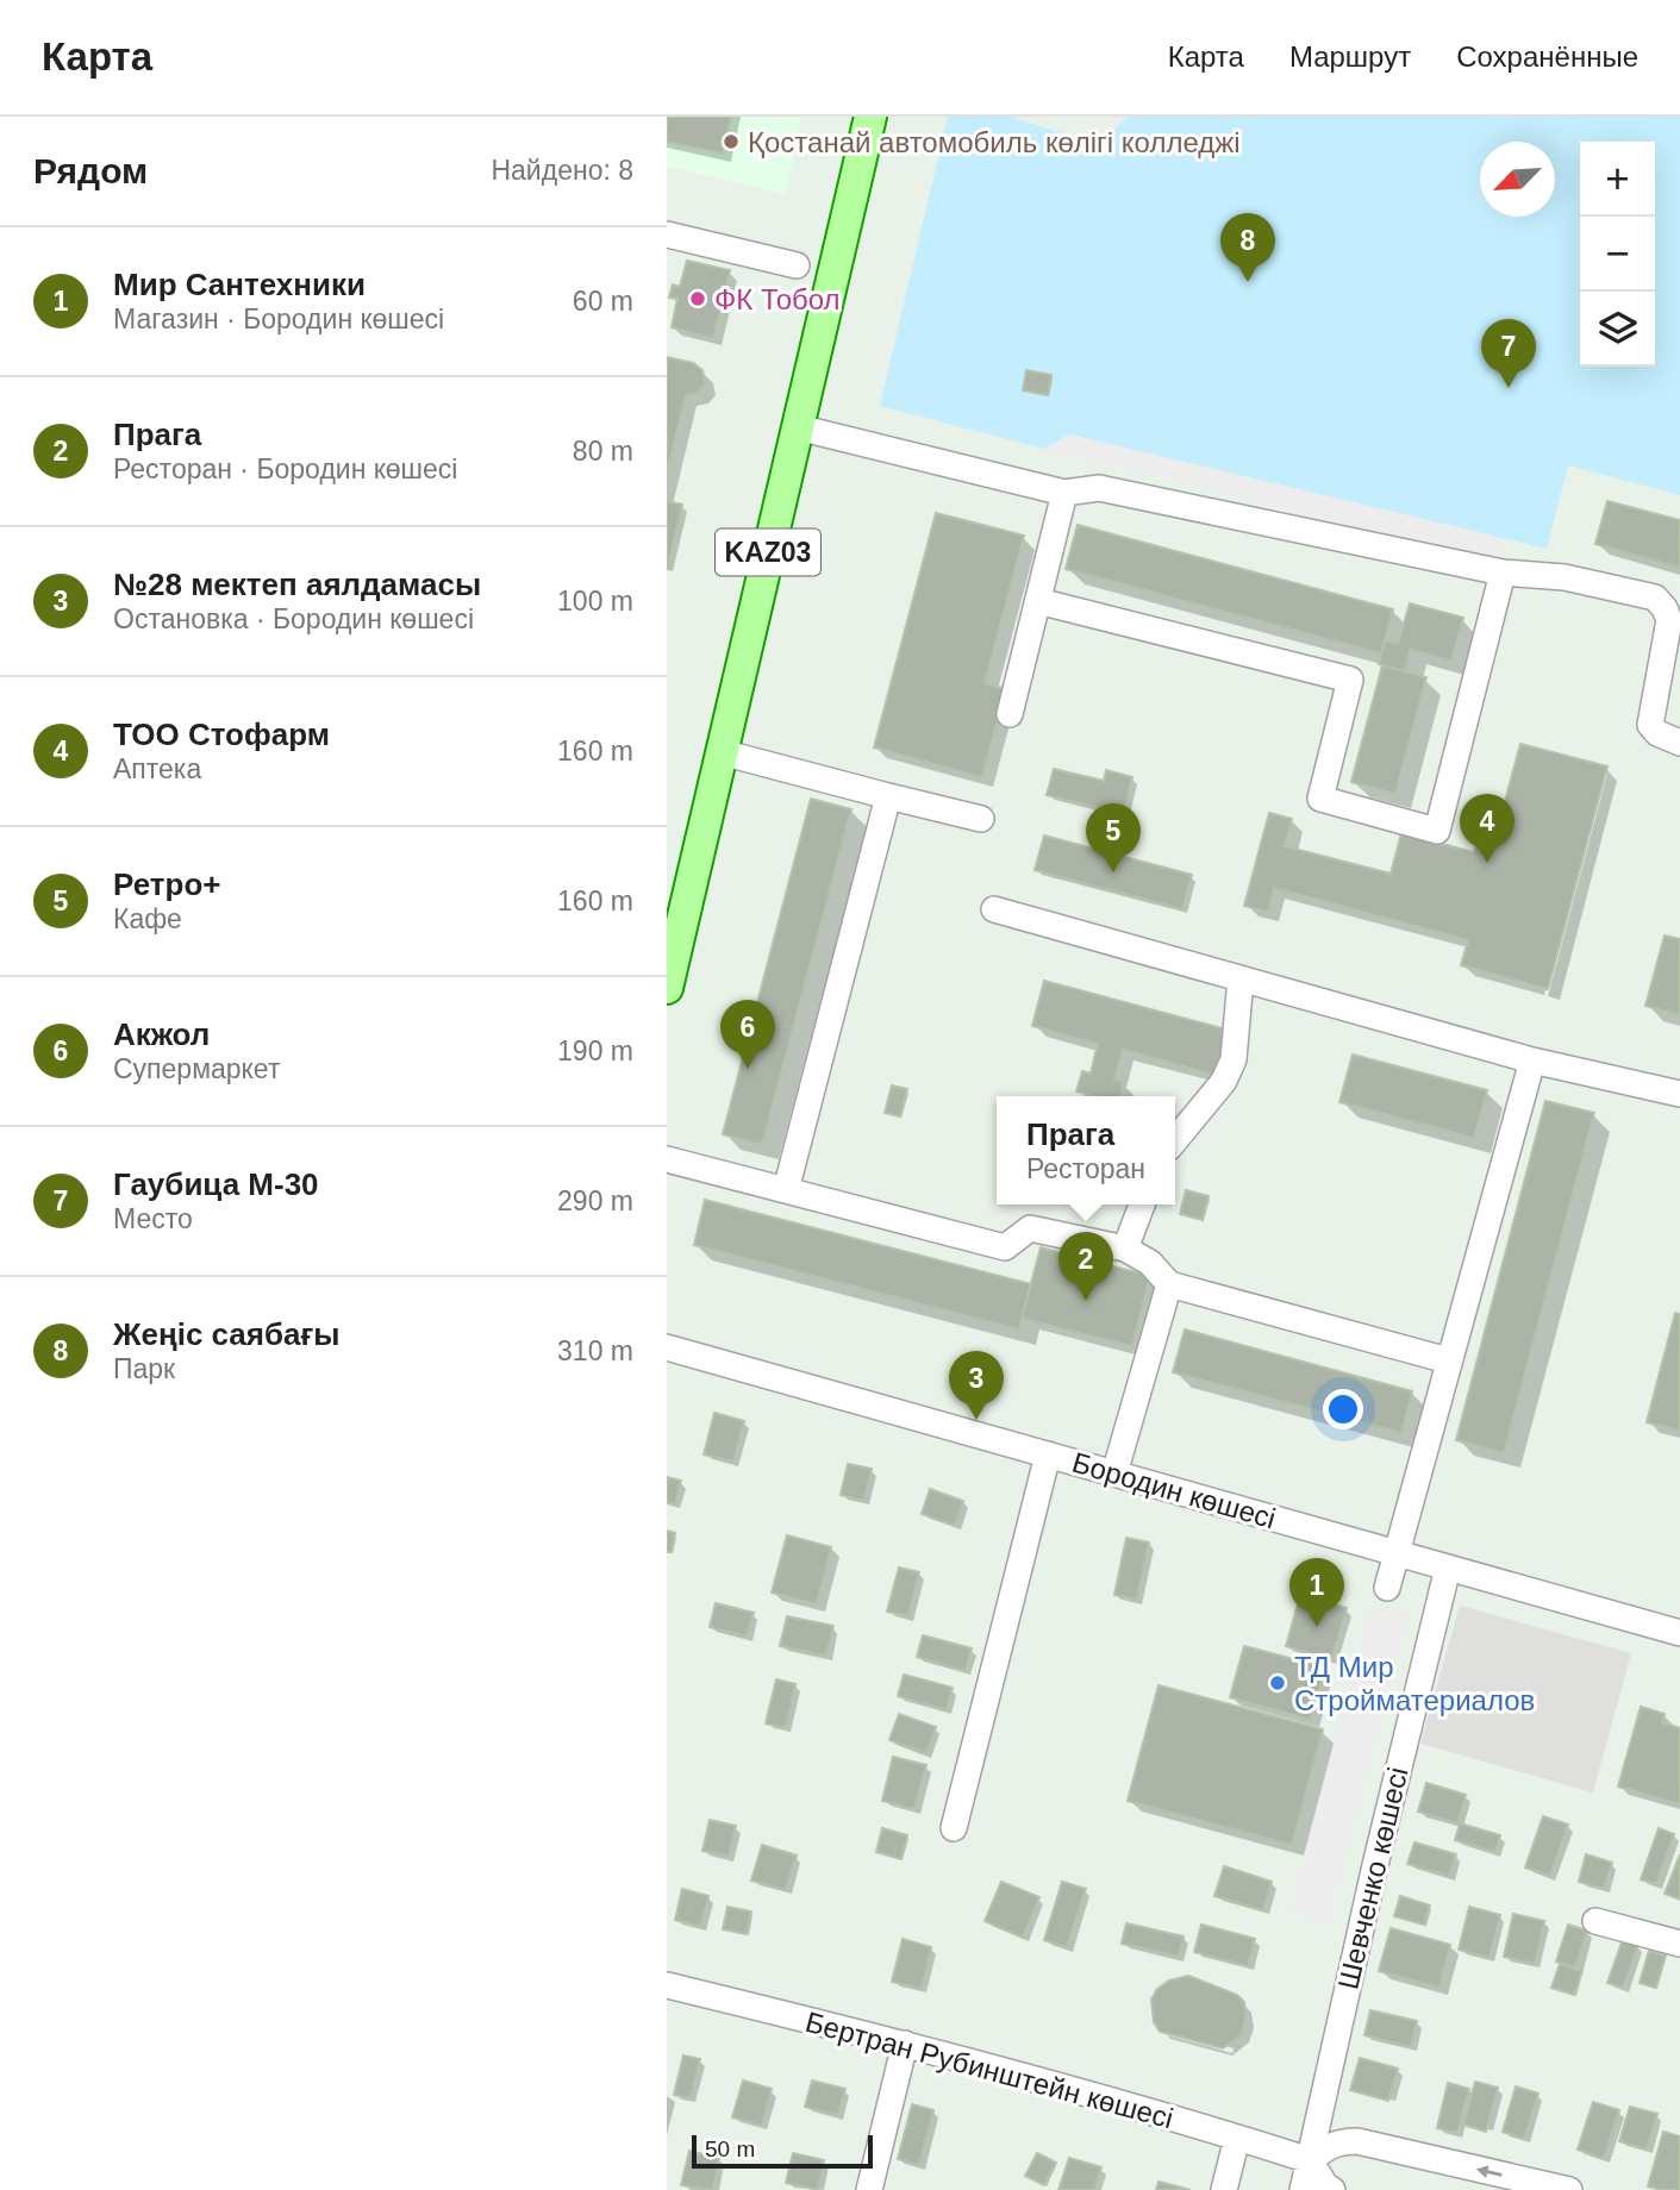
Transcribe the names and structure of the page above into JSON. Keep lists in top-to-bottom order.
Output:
{
  "streets": {
    "main road": ["KАZ03"],
    "street": ["Бородин көшесі", "Шевченко көшесі", "Бертран Рубинштейн көшесі"]
  },
  "crossings": [
    ["Бородин көшесі", "Шевченко көшесі"],
    ["Шевченко көшесі", "Бертран Рубинштейн көшесі"]
  ],
  "places": ["Қостанай автомобиль көлігі колледжі", "ФК Тобол", "ТД Мир Стройматериалов"],
  "scale_bar": "50 m",
  "north": "bottom left",
  "page": {
    "header": "Карта",
    "nav": ["Карта", "Маршрут", "Сохранённые"],
    "heading": ["Рядом", "Найдено: 8"],
    "map_buttons": ["+", "−"],
    "pins": [
      "8",
      "7",
      "4",
      "5",
      "6",
      "2",
      "3",
      "1"
    ],
    "list": [
      {
        "mark": "1",
        "name": "Мир Сантехники",
        "note": "Магазин · Бородин көшесі",
        "value": "60 m"
      },
      {
        "mark": "2",
        "name": "Прага",
        "note": "Ресторан · Бородин көшесі",
        "value": "80 m"
      },
      {
        "mark": "3",
        "name": "№28 мектеп аялдамасы",
        "note": "Остановка · Бородин көшесі",
        "value": "100 m"
      },
      {
        "mark": "4",
        "name": "ТОО Стофарм",
        "note": "Аптека",
        "value": "160 m"
      },
      {
        "mark": "5",
        "name": "Ретро+",
        "note": "Кафе",
        "value": "160 m"
      },
      {
        "mark": "6",
        "name": "Акжол",
        "note": "Супермаркет",
        "value": "190 m"
      },
      {
        "mark": "7",
        "name": "Гаубица М-30",
        "note": "Место",
        "value": "290 m"
      },
      {
        "mark": "8",
        "name": "Жеңіс саябағы",
        "note": "Парк",
        "value": "310 m"
      }
    ],
    "popup": ["Прага", "Ресторан"],
    "scale": "50 m"
  }
}
